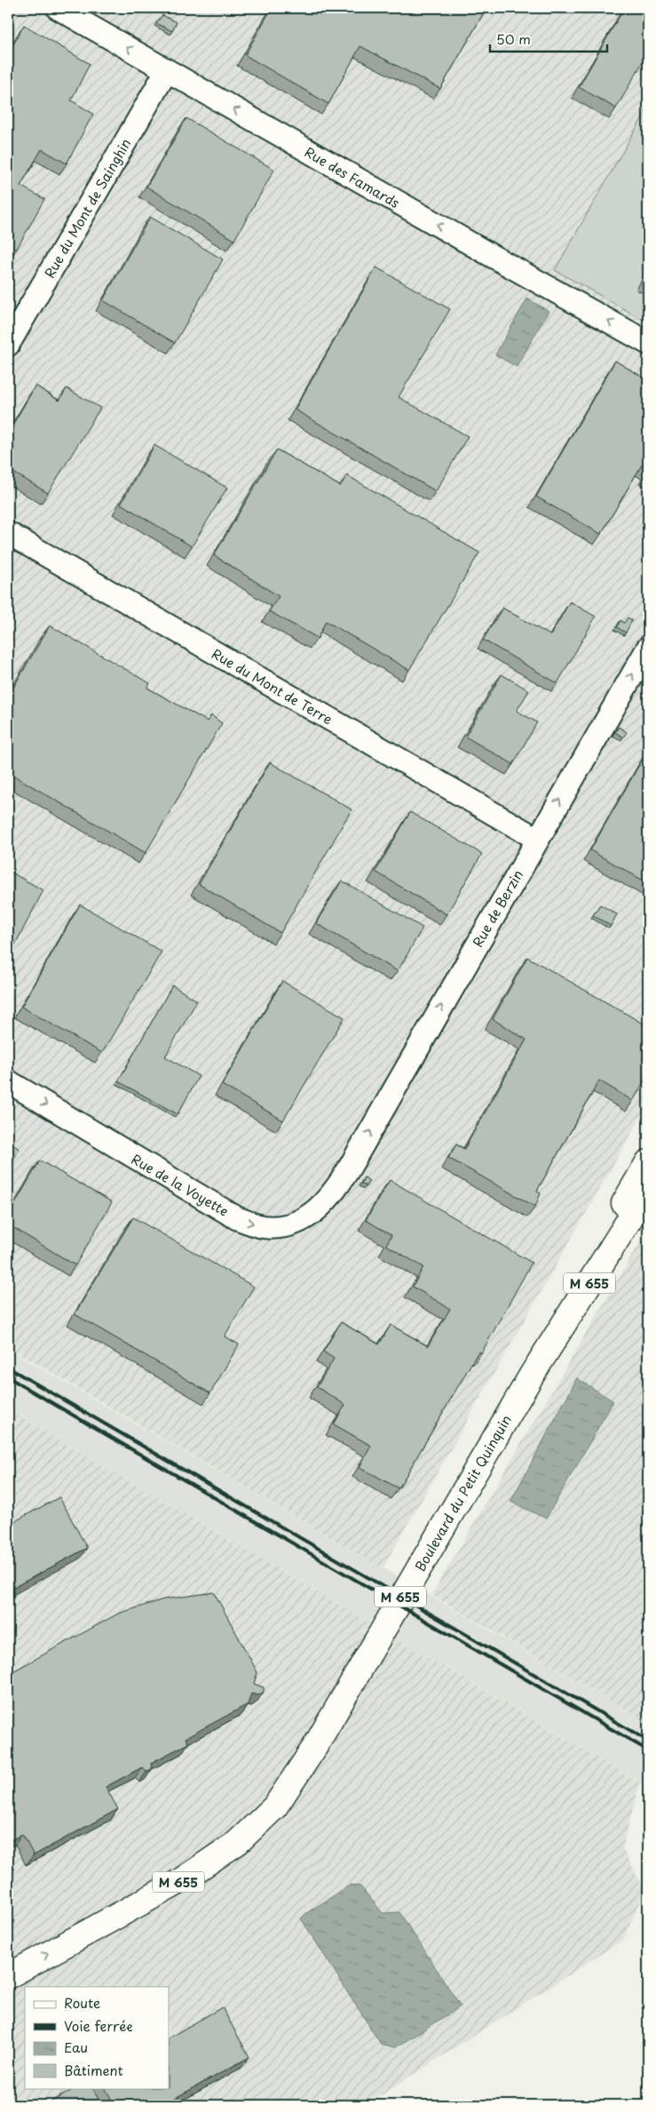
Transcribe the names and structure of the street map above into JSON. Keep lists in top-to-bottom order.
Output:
{
  "streets": {
    "main road": ["M 655", "Boulevard du Petit Quinquin"],
    "street": [
      "Rue des Famards",
      "Rue du Mont de Sainghin",
      "Rue du Mont de Terre",
      "Rue de Berzin",
      "Rue de la Voyette"
    ]
  },
  "crossings": [
    ["Rue des Famards", "Rue du Mont de Sainghin"],
    ["Rue du Mont de Terre", "Rue de Berzin"],
    ["Rue de Berzin", "Rue de la Voyette"]
  ],
  "one_way": ["Rue des Famards", "Rue de Berzin", "Rue de la Voyette"],
  "legend": [
    "Route",
    "Voie ferrée",
    "Eau",
    "Bâtiment"
  ],
  "scale_bar": "50 m"
}
